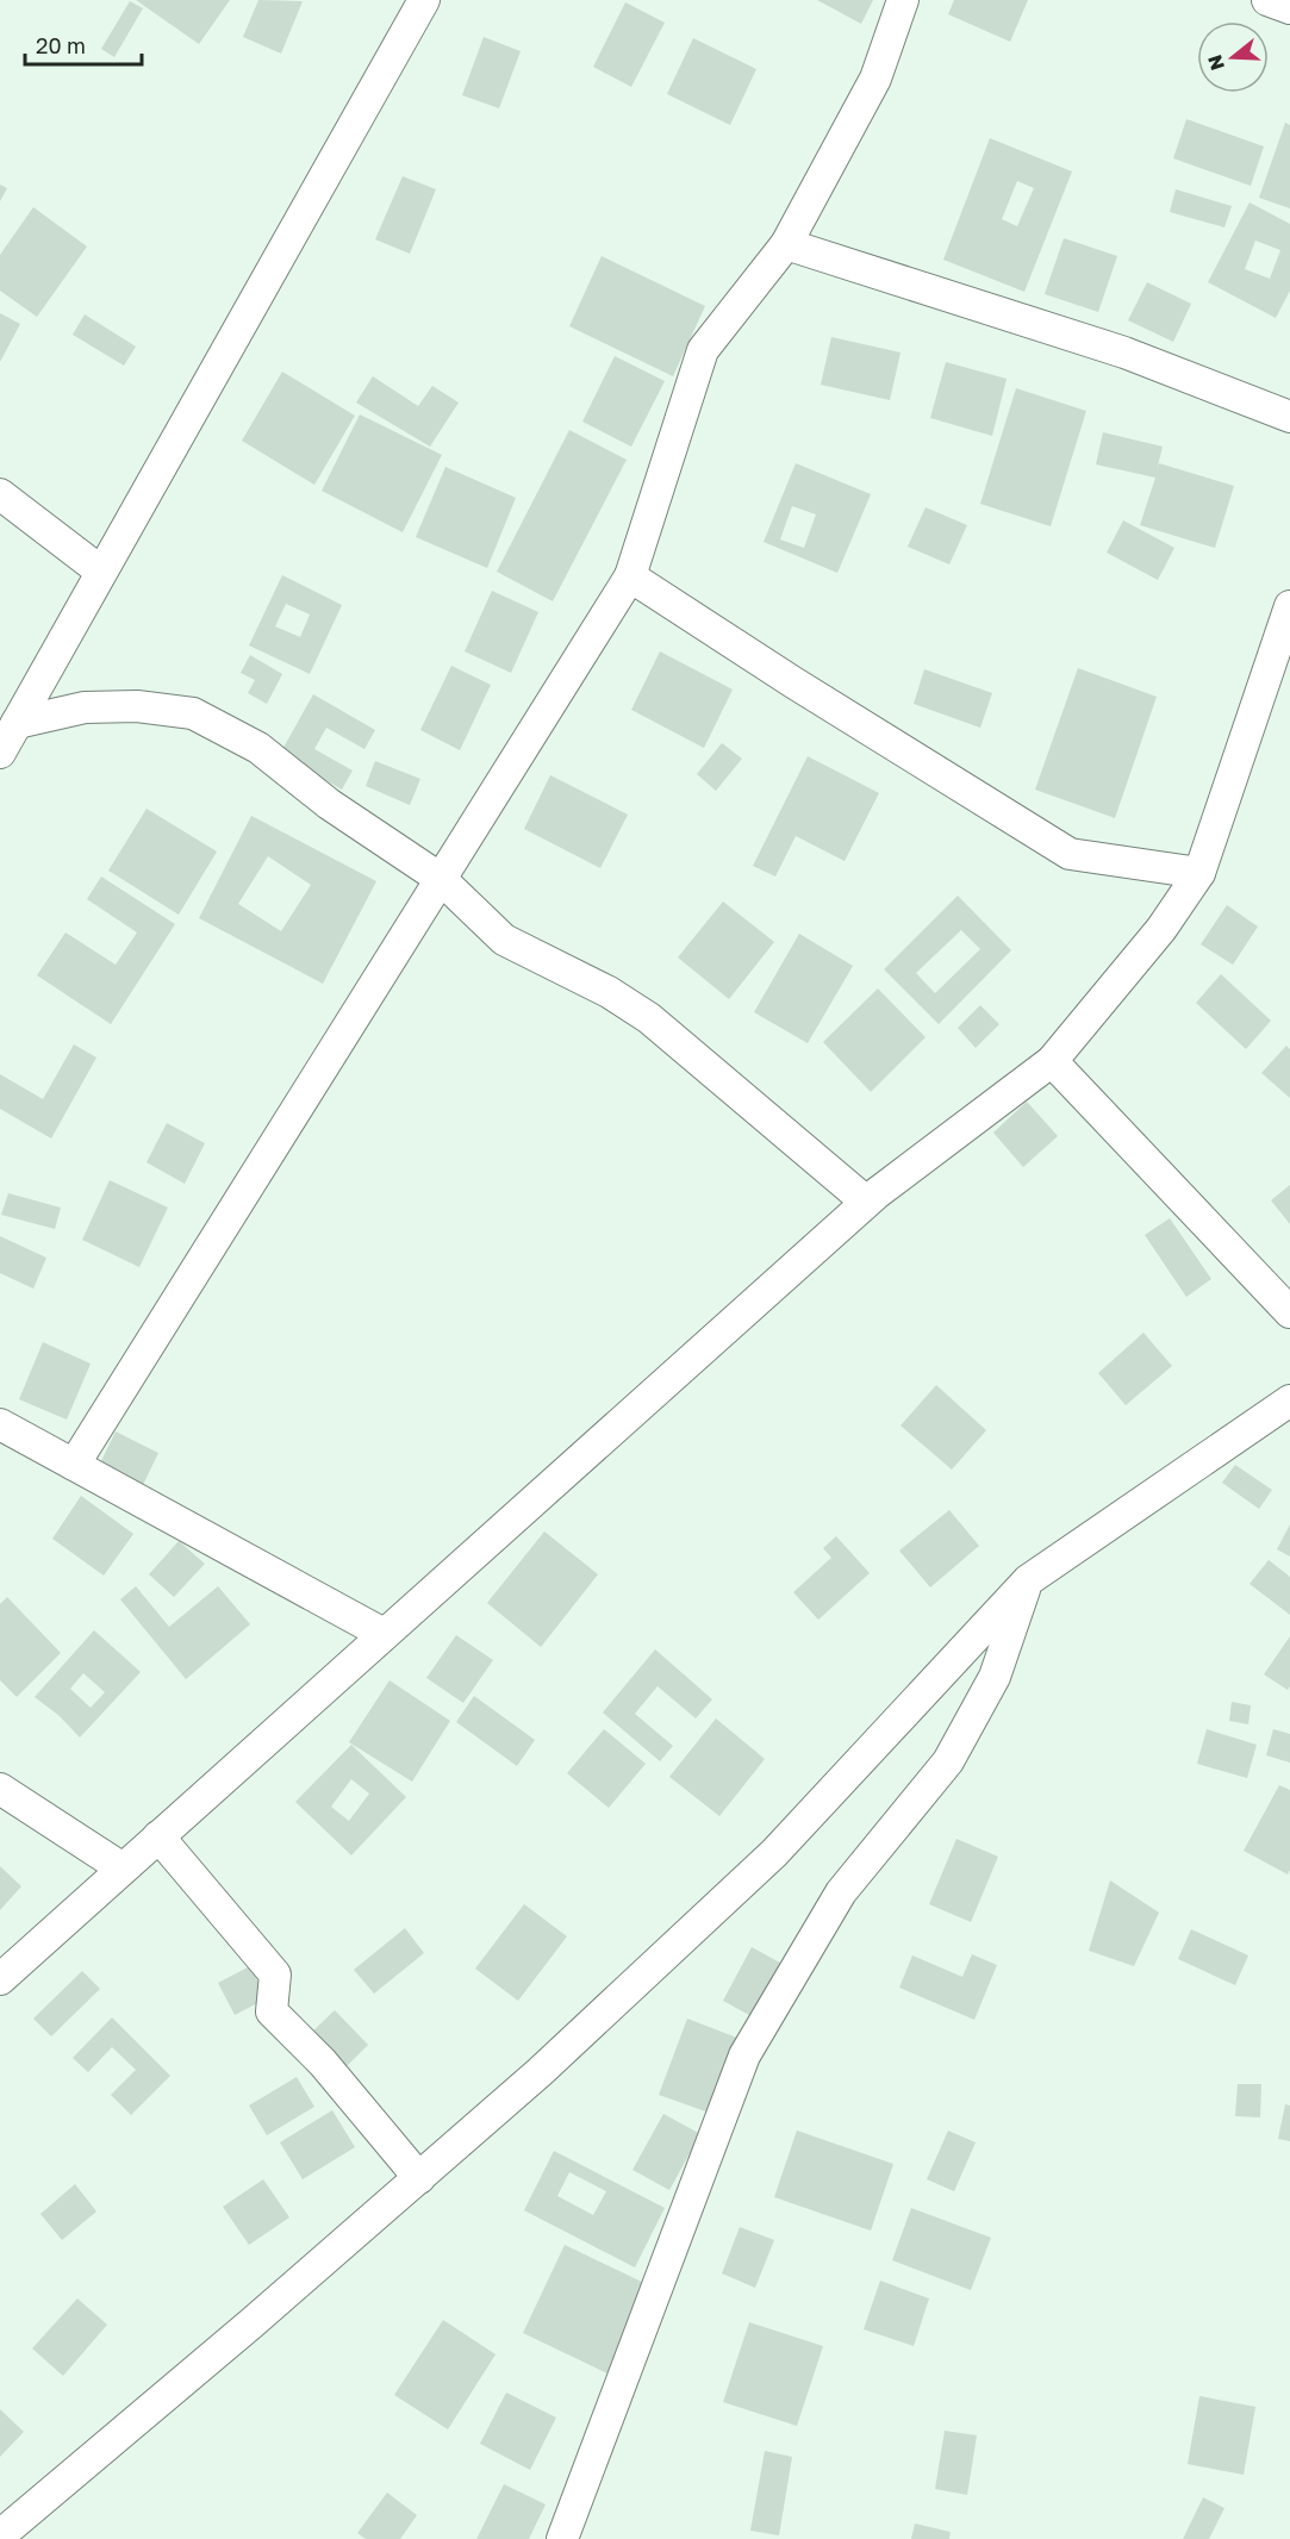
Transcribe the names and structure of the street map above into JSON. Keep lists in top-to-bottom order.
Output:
{
  "scale_bar": "20 m",
  "north": "left"
}
